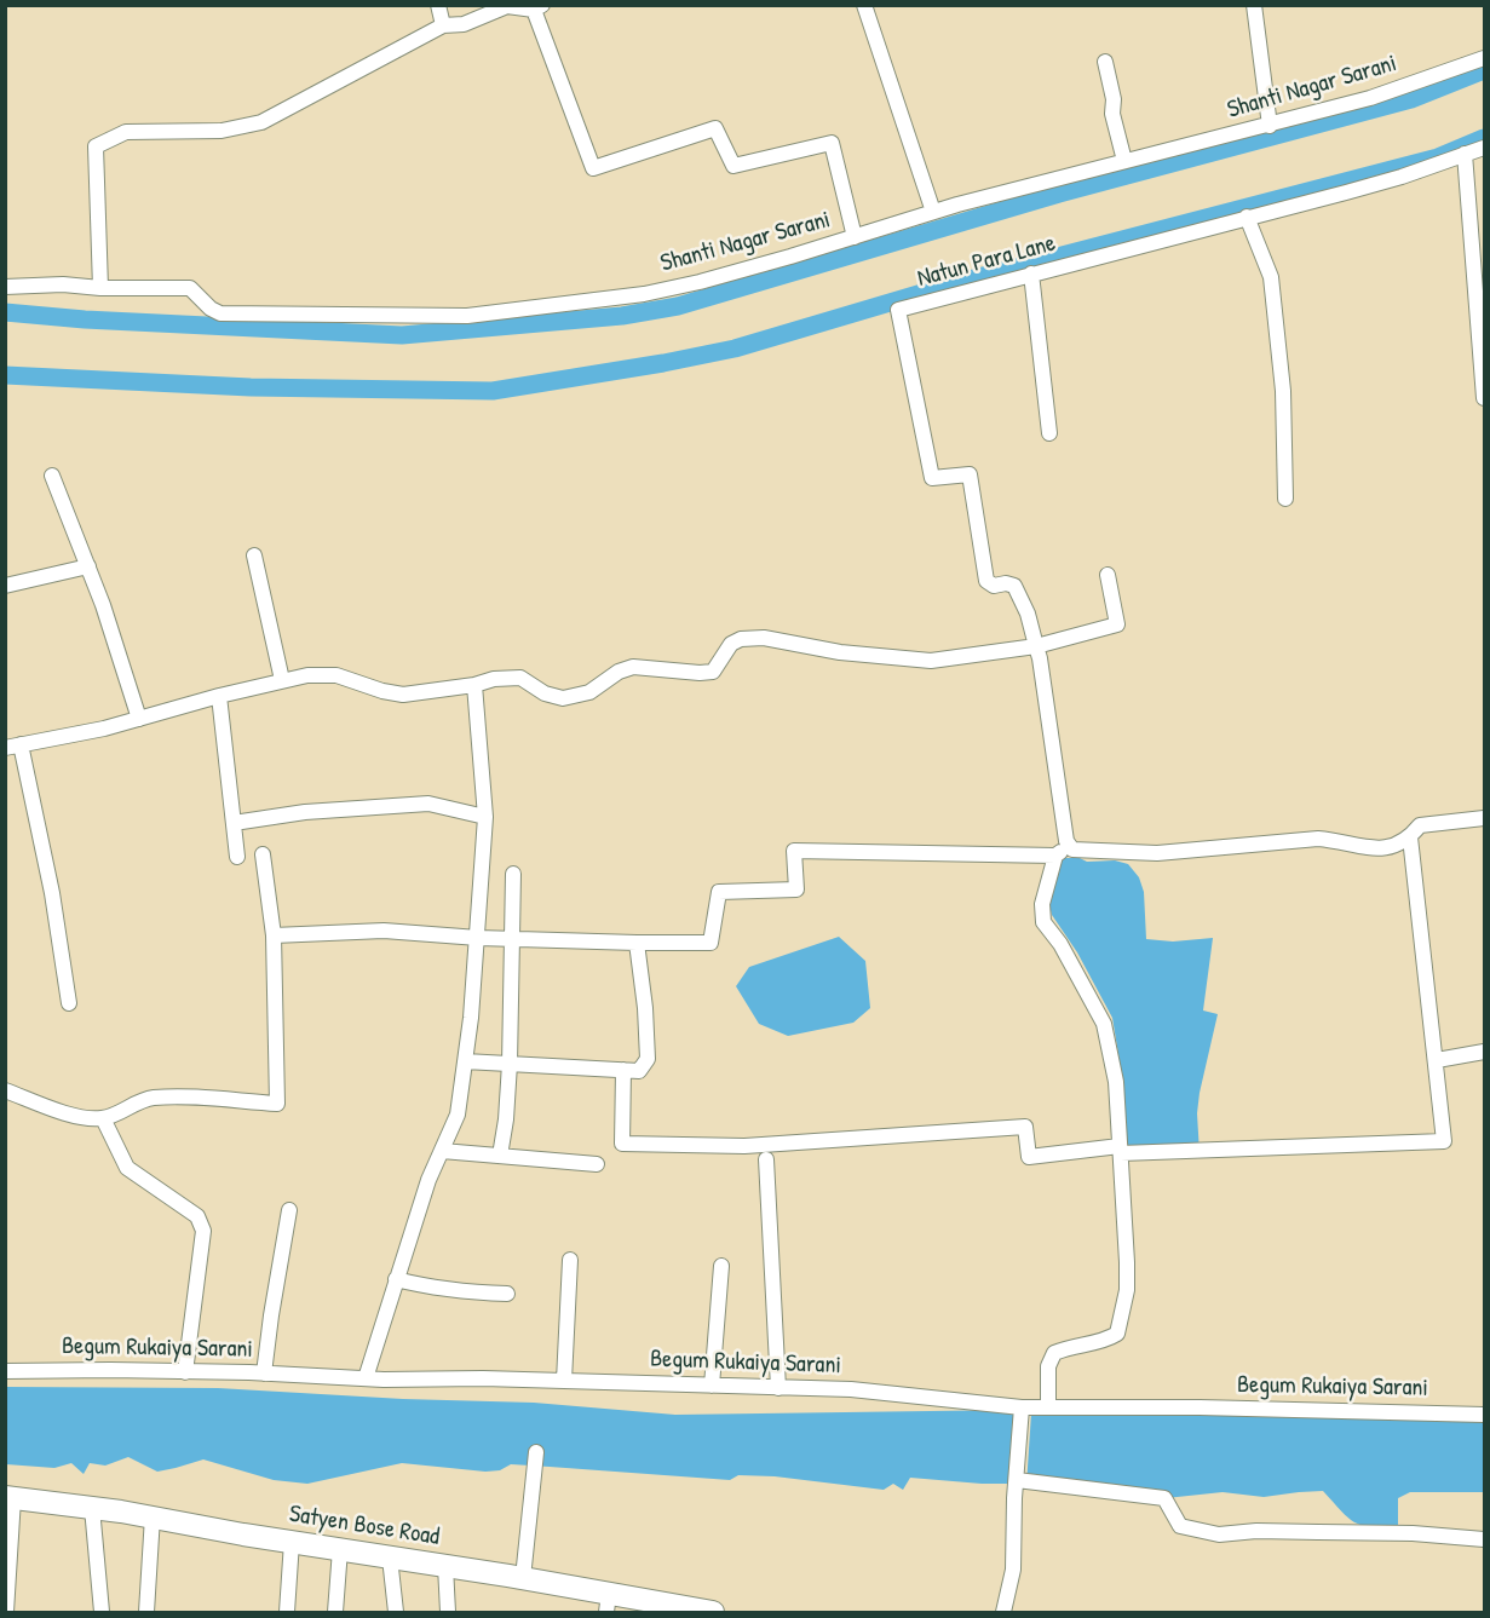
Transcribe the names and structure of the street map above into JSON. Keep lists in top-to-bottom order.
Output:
{
  "streets": {
    "main road": ["Satyen Bose Road"],
    "street": ["Shanti Nagar Sarani", "Natun Para Lane", "Begum Rukaiya Sarani"]
  }
}
